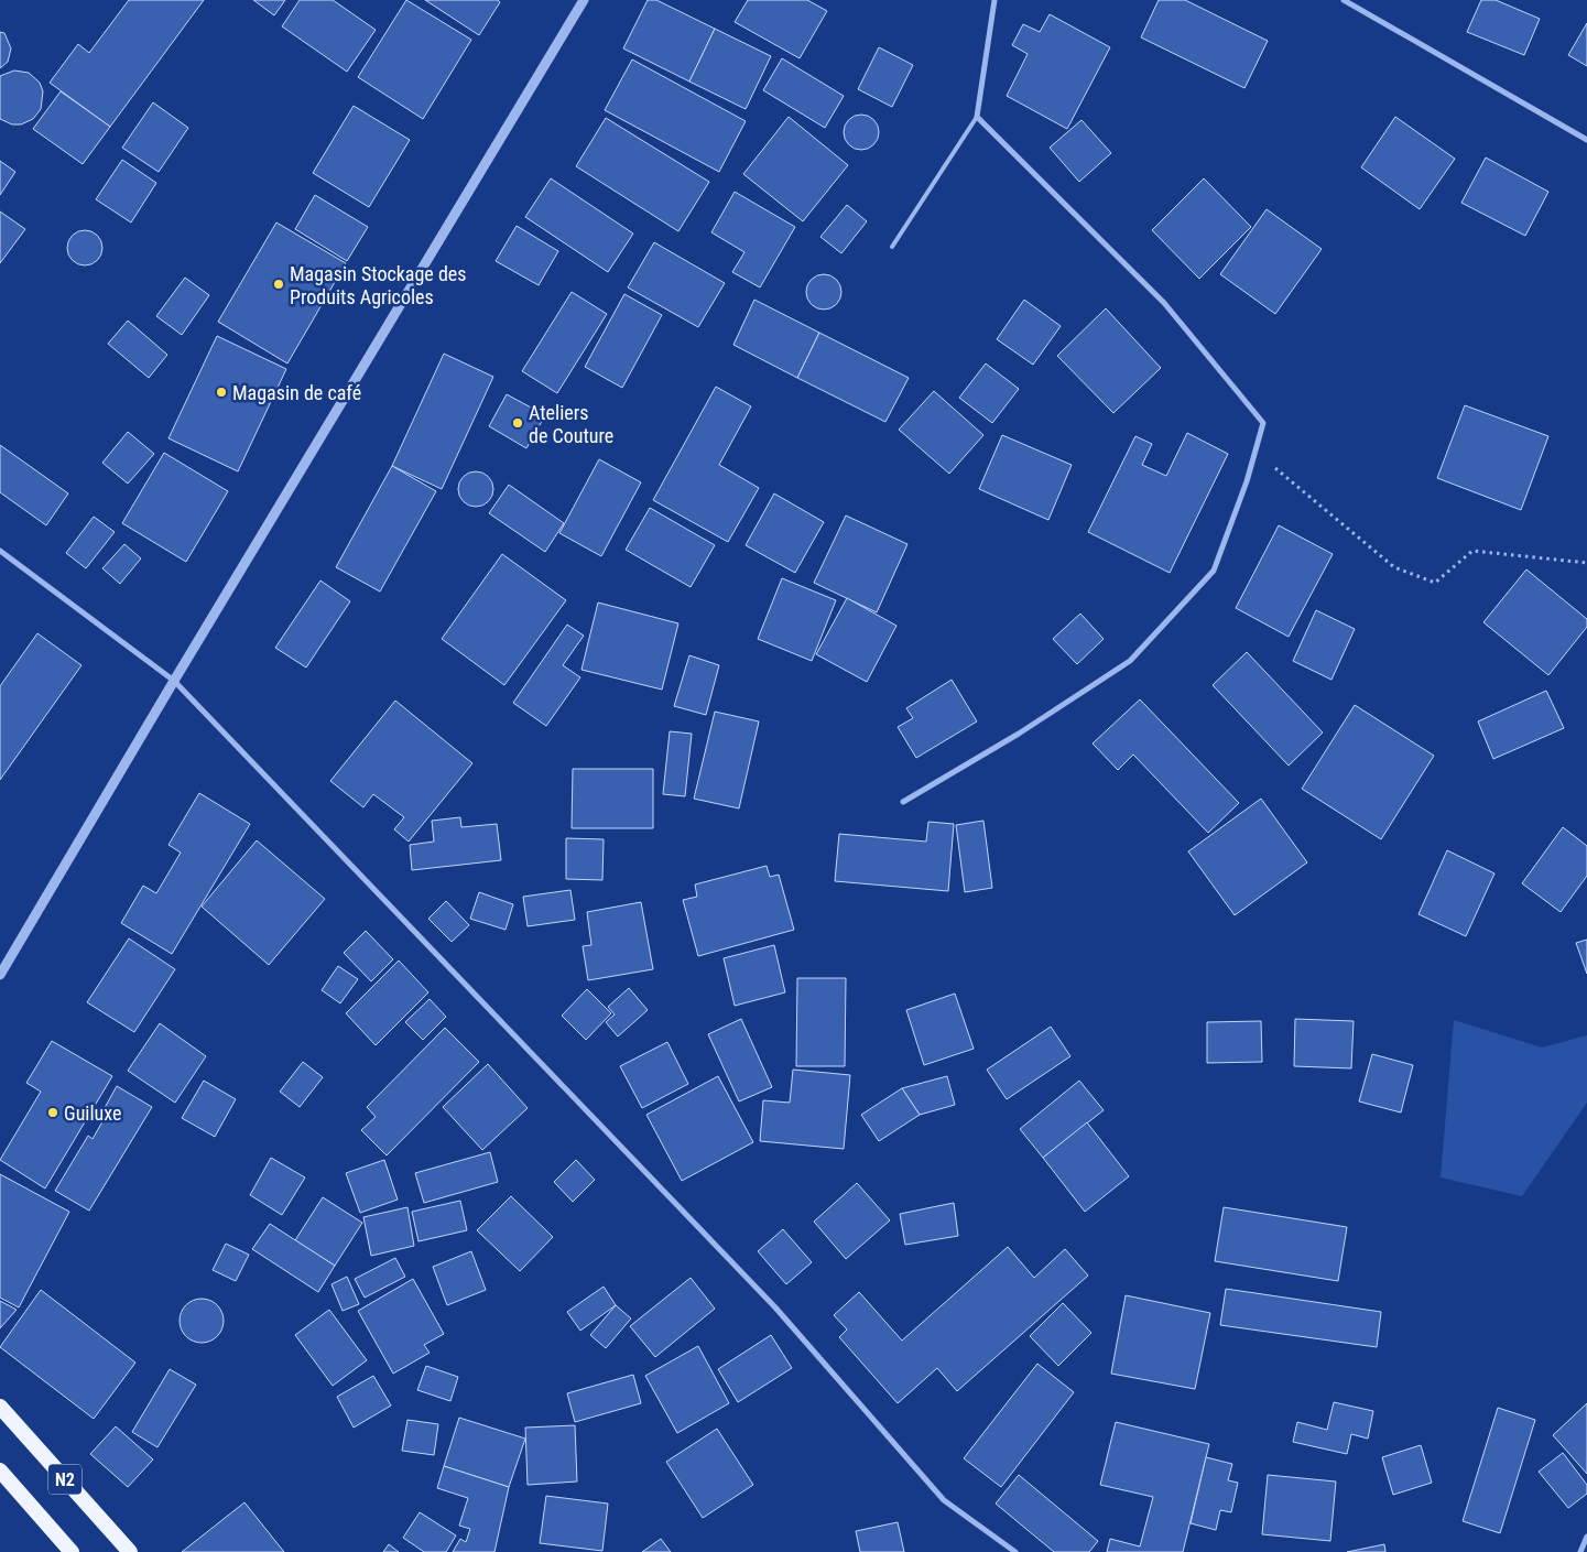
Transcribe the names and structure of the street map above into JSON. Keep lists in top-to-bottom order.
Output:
{
  "streets": {
    "highway": ["N2"]
  },
  "places": [
    "Magasin Stockage des Produits Agricoles",
    "Magasin de café",
    "Ateliers de Couture",
    "Guiluxe"
  ]
}
